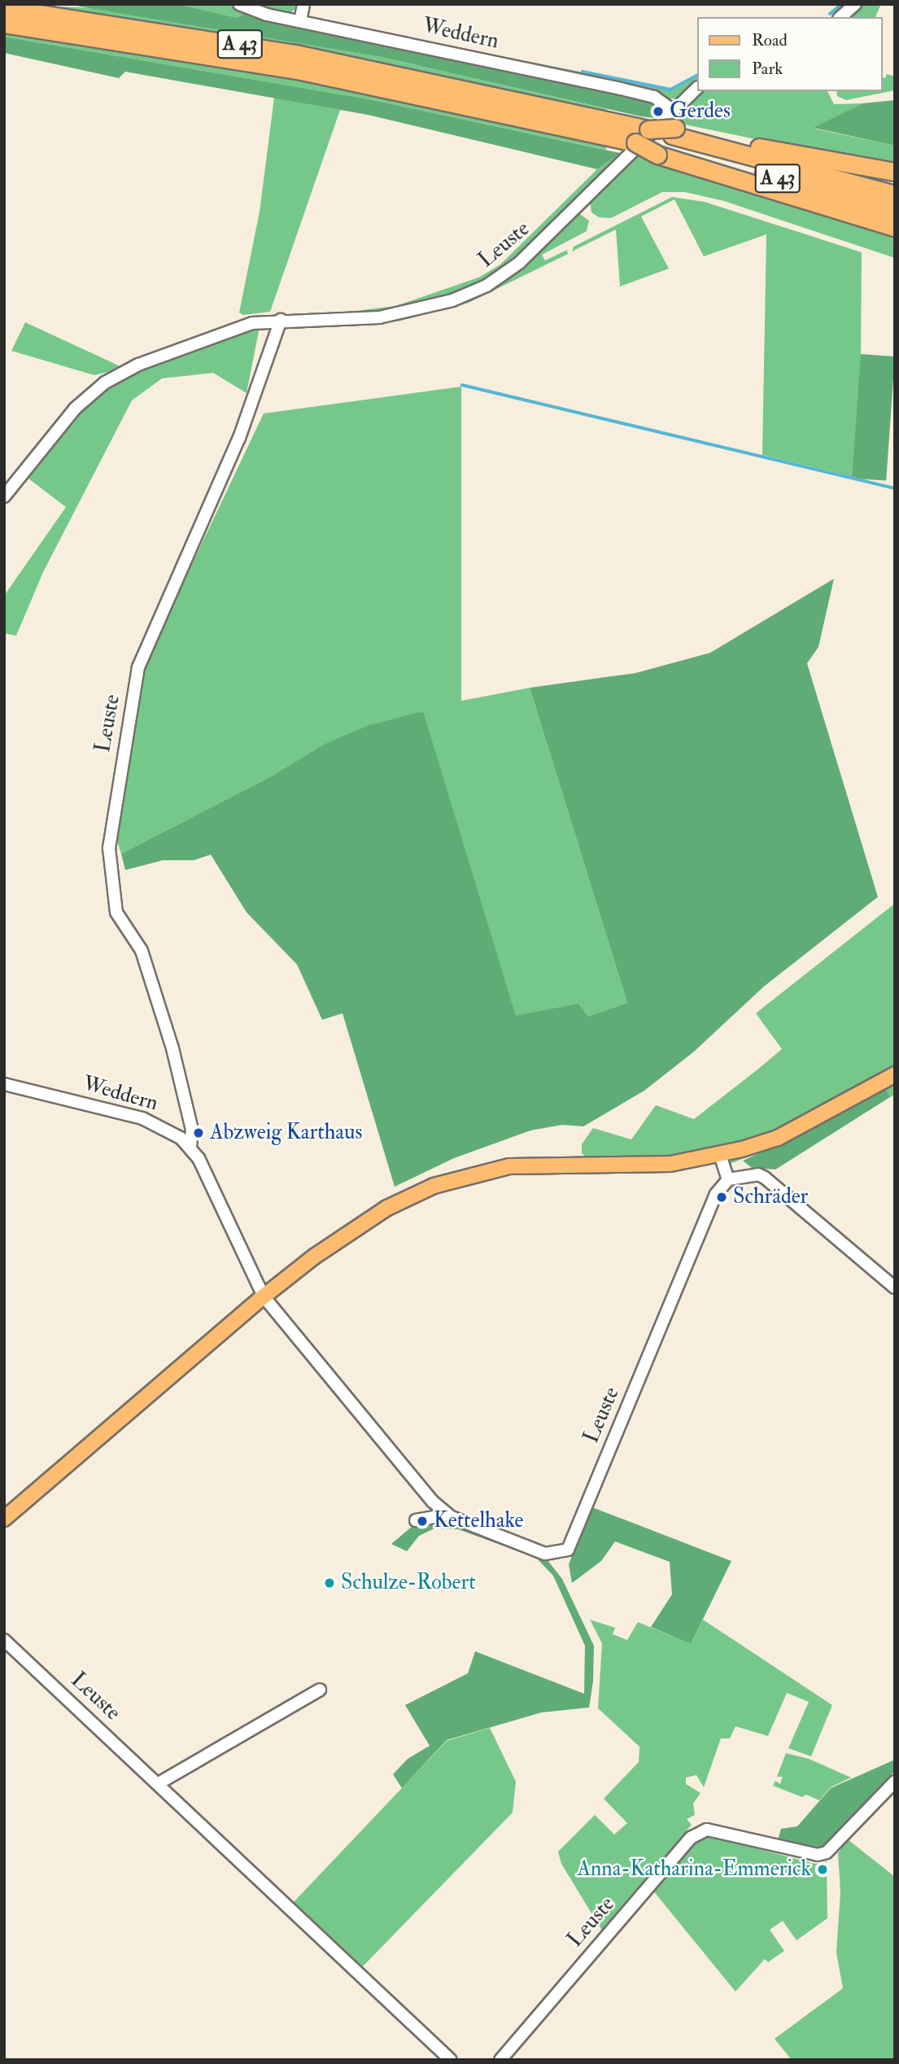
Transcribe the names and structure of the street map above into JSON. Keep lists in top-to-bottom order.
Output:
{
  "streets": {
    "highway": ["A 43"],
    "street": ["Weddern", "Leuste"]
  },
  "crossings": [
    ["Weddern", "Leuste"]
  ],
  "places": [
    "Gerdes",
    "Abzweig Karthaus",
    "Schräder",
    "Kettelhake",
    "Schulze-Robert",
    "Anna-Katharina-Emmerick"
  ],
  "legend": ["Road", "Park"]
}
